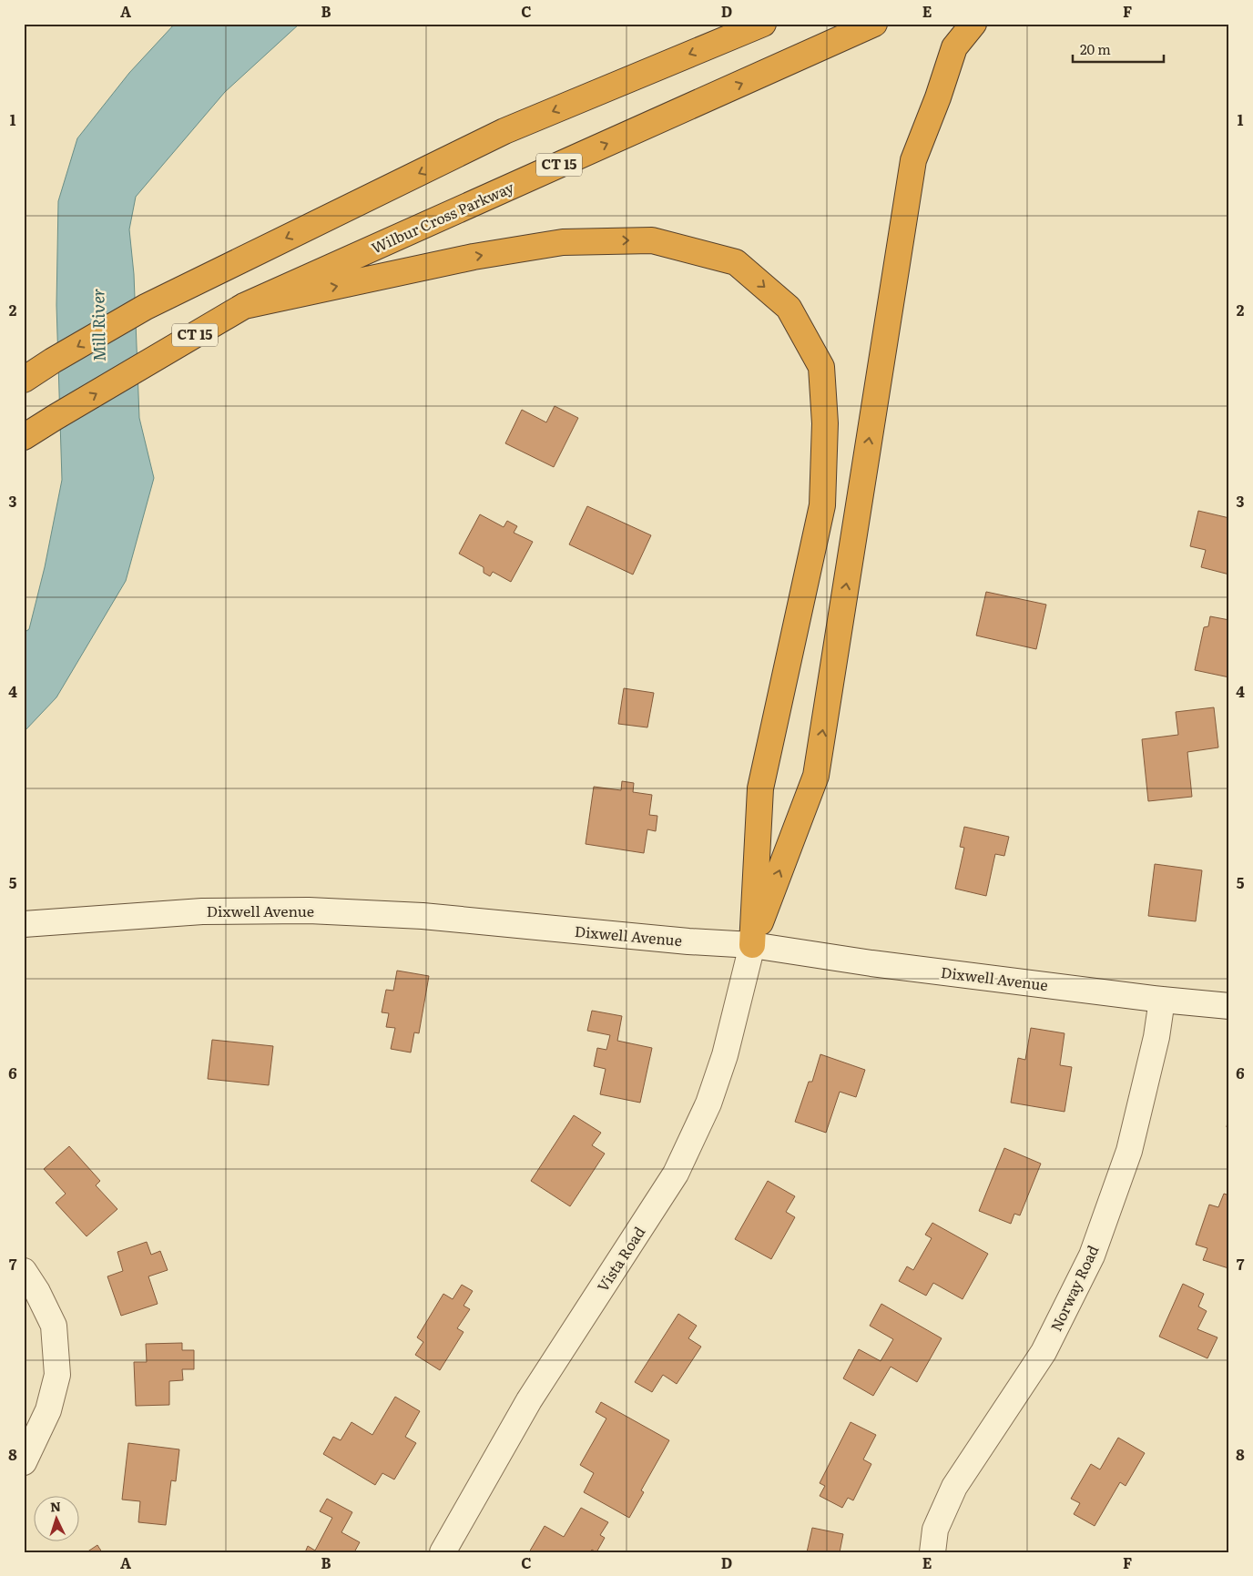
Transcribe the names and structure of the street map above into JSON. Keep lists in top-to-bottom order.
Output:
{
  "streets": {
    "highway": ["CT 15", "Wilbur Cross Parkway"],
    "street": ["Dixwell Avenue", "Vista Road", "Norway Road"]
  },
  "crossings": [
    ["Dixwell Avenue", "Vista Road"],
    ["Dixwell Avenue", "Norway Road"]
  ],
  "water": ["Mill River"],
  "scale_bar": "20 m",
  "north": "top",
  "grid": {
    "columns": [
      "A",
      "B",
      "C",
      "D",
      "E",
      "F"
    ],
    "rows": [
      "1",
      "2",
      "3",
      "4",
      "5",
      "6",
      "7",
      "8"
    ]
  }
}
